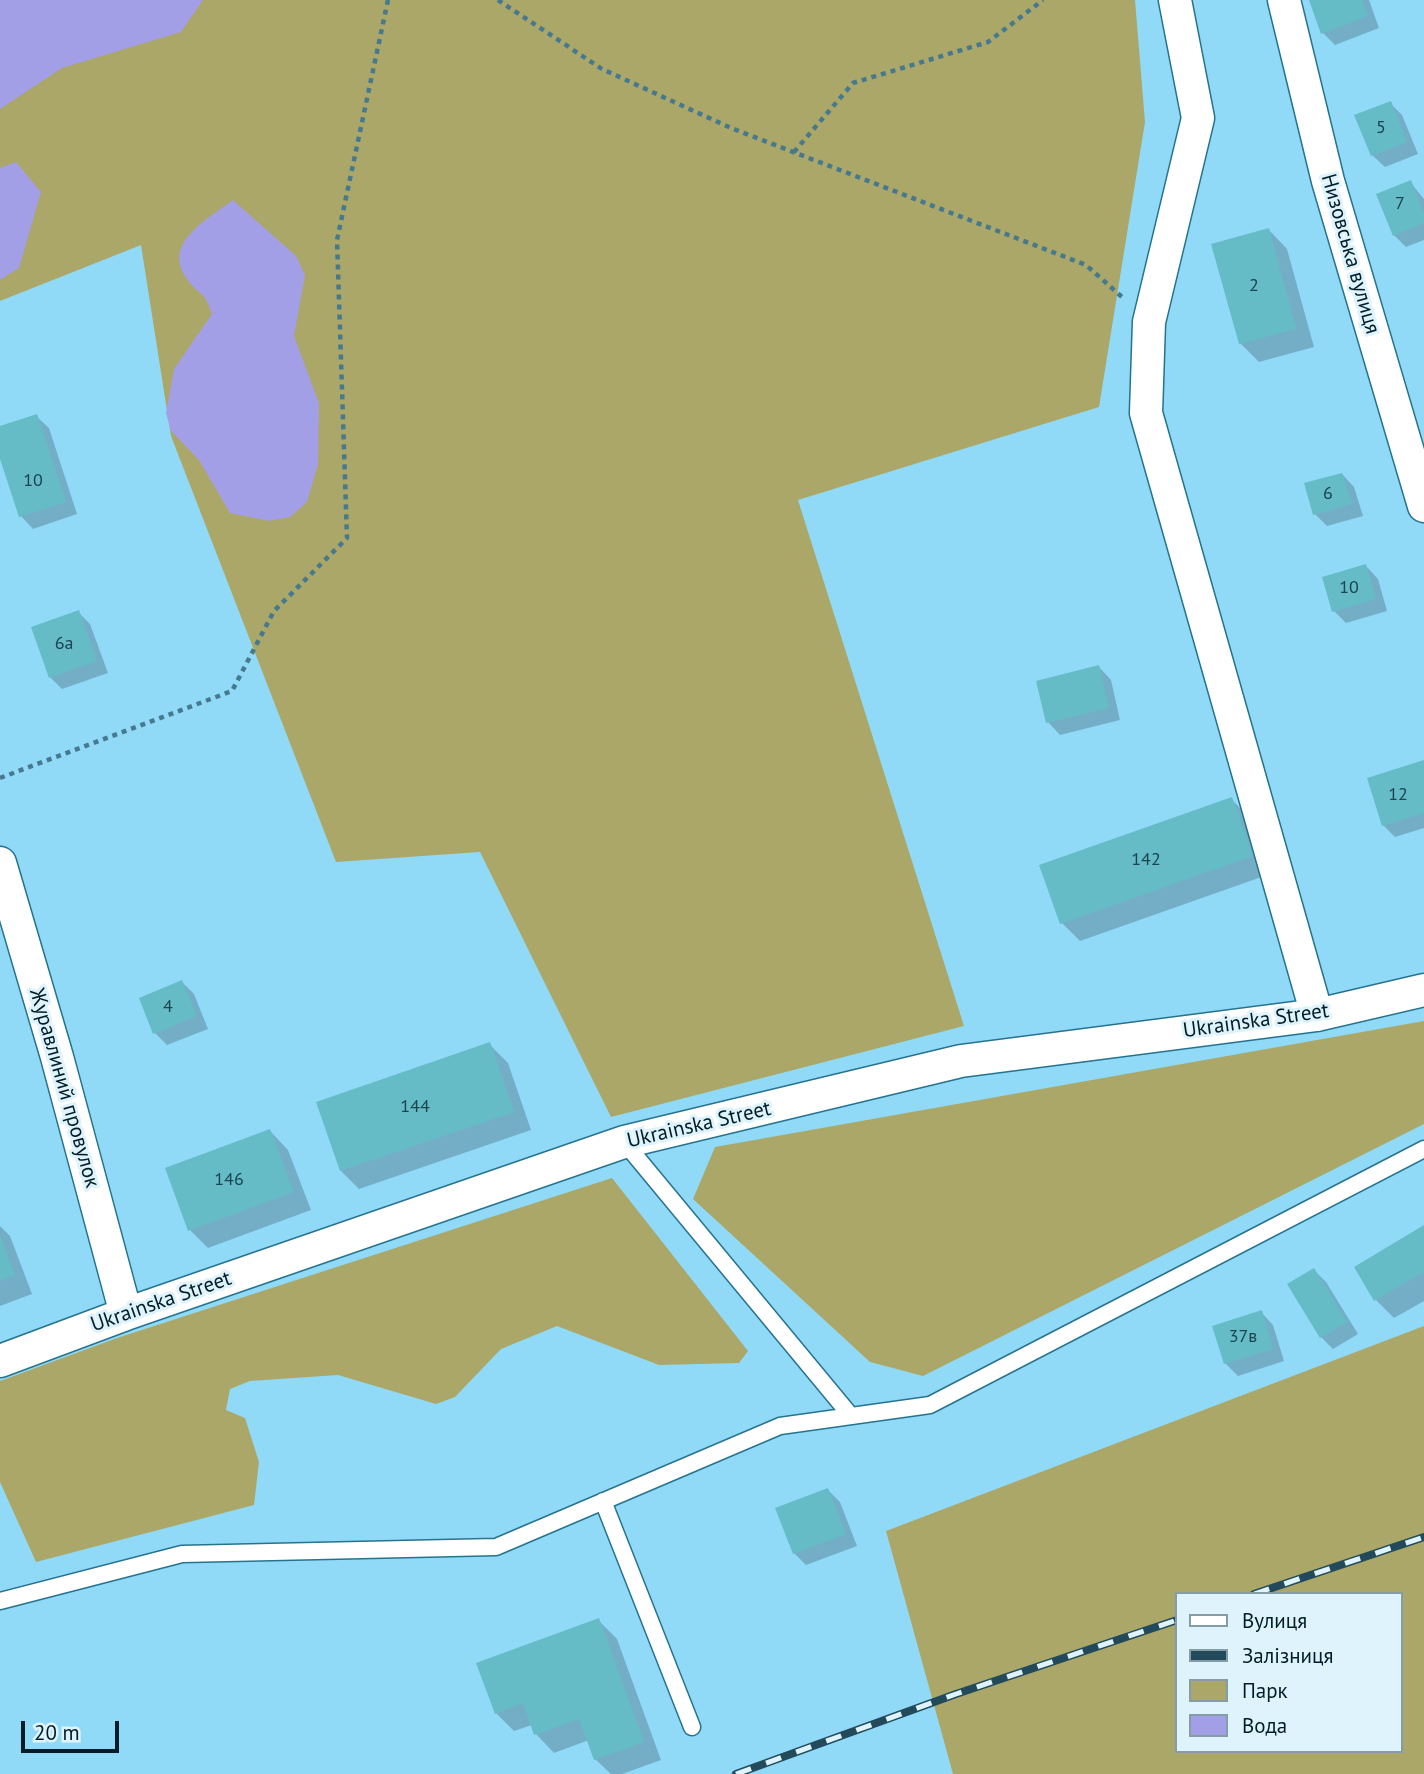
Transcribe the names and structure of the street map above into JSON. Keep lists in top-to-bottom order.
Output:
{
  "streets": {
    "street": ["Низовська вулиця", "Ukrainska Street", "Журавлиний провулок"]
  },
  "crossings": [
    ["Ukrainska Street", "Журавлиний провулок"]
  ],
  "house_numbers": [
    "5",
    "7",
    "2",
    "10",
    "6",
    "10",
    "6а",
    "12",
    "142",
    "4",
    "144",
    "146",
    "37в"
  ],
  "legend": [
    "Вулиця",
    "Залізниця",
    "Парк",
    "Вода"
  ],
  "scale_bar": "20 m"
}
